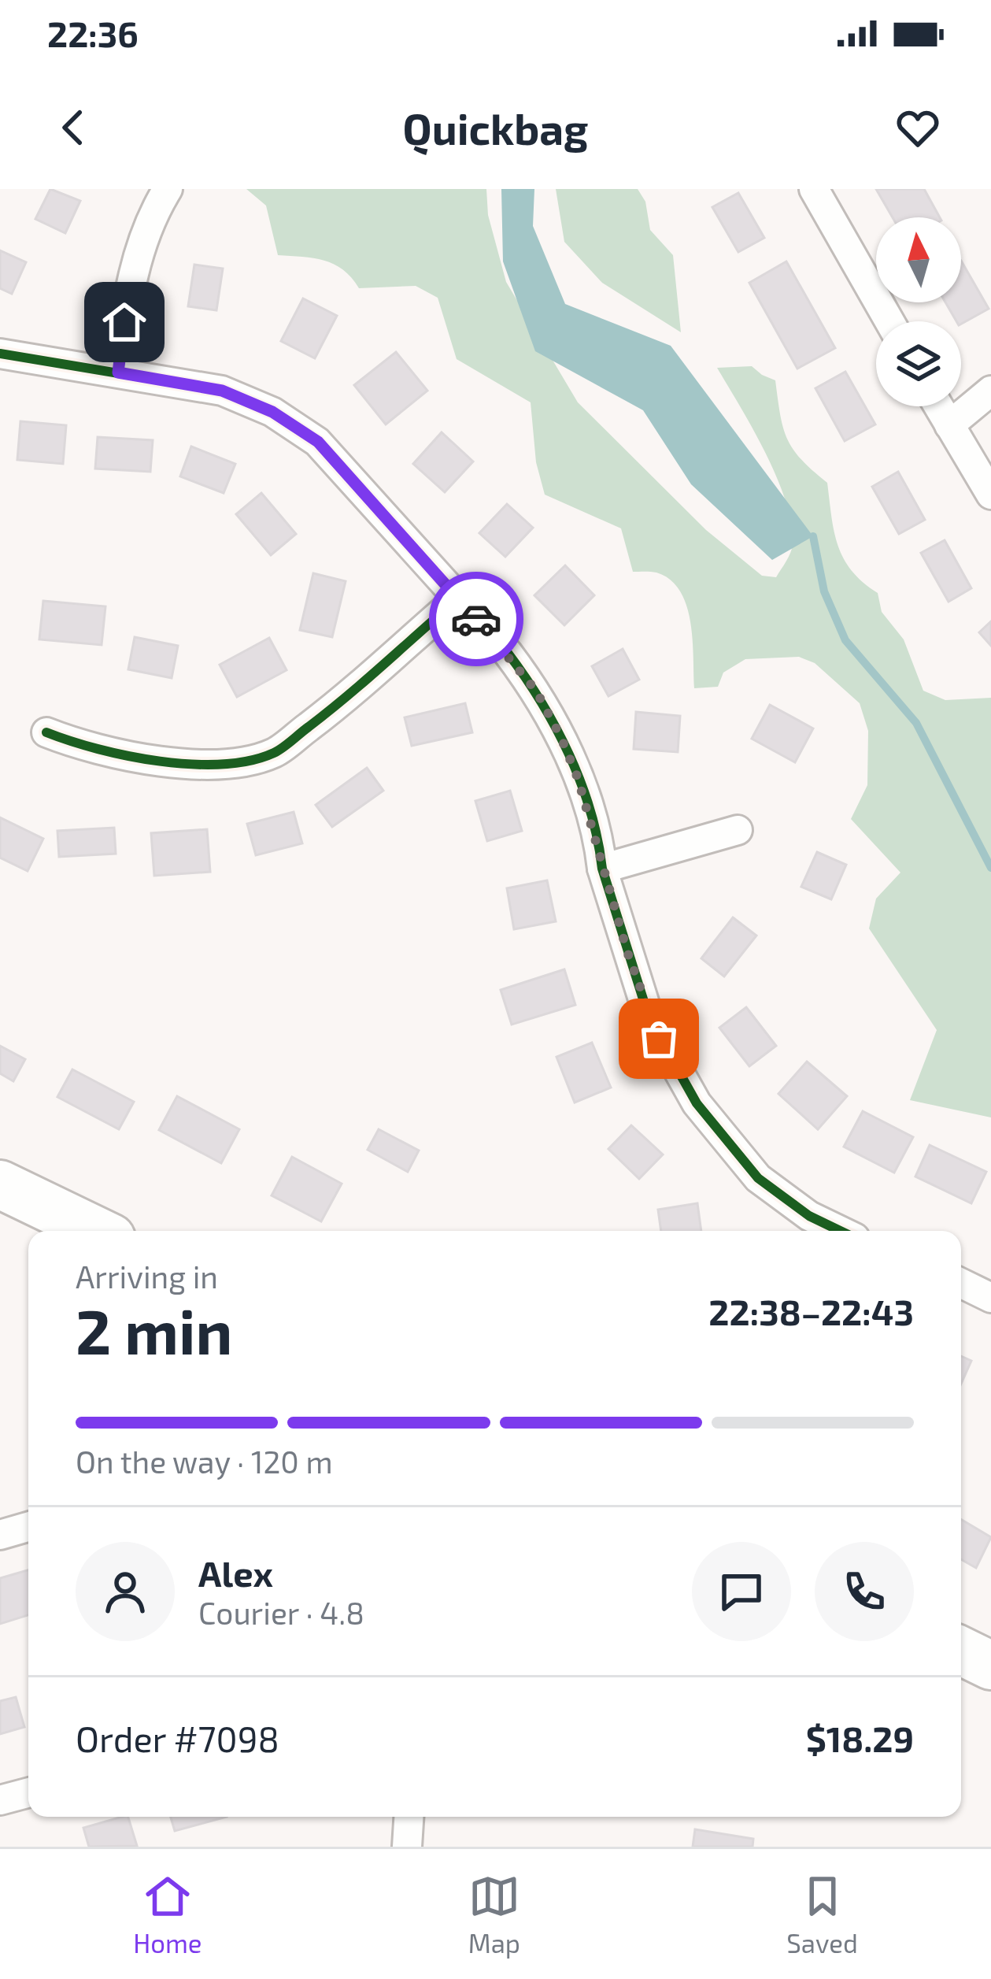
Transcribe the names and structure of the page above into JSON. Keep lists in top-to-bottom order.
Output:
{
  "north": "top",
  "page": {
    "status": "22:36",
    "header": "Quickbag",
    "heading": ["2 min", "Arriving in", "22:38–22:43"],
    "panel": [
      "Alex",
      "Courier · 4.8",
      "Order #7098",
      "$18.29"
    ],
    "bar": "On the way · 120 m",
    "tabs": ["Home", "Map", "Saved"]
  }
}
